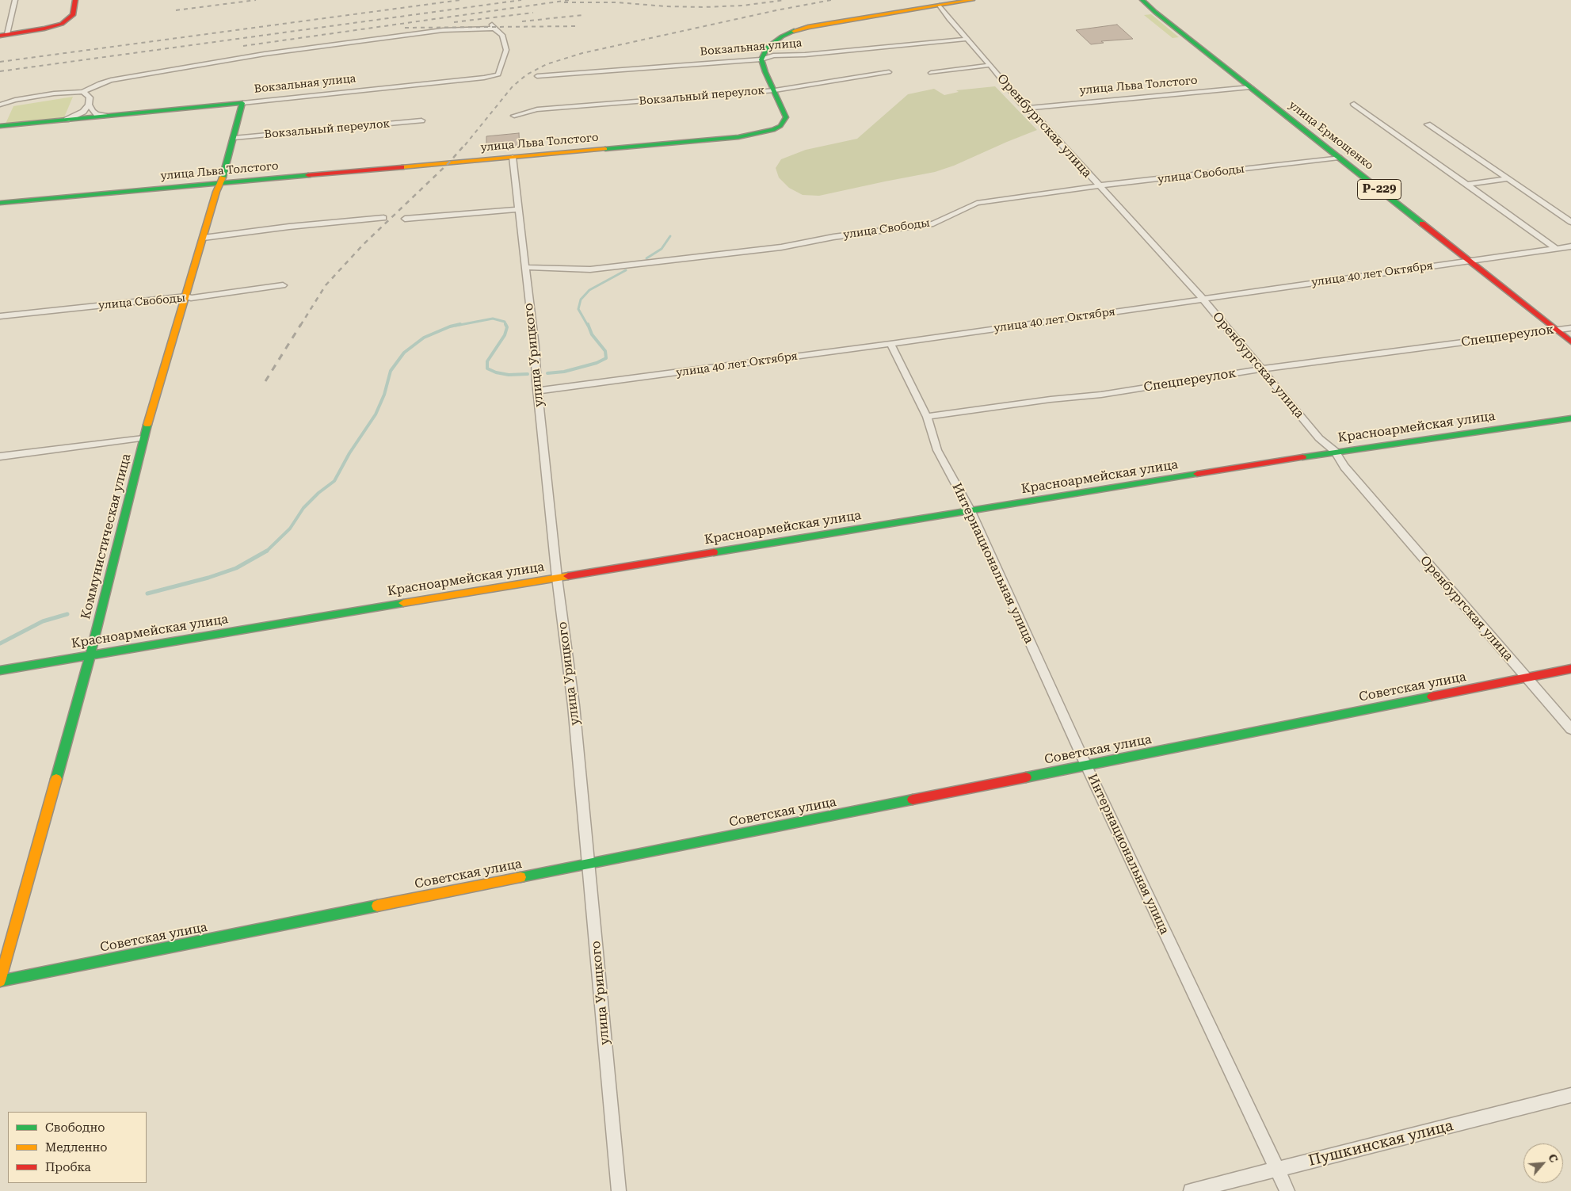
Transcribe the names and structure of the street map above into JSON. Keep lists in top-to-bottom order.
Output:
{
  "streets": {
    "main road": [
      "Вокзальная улица",
      "улица Льва Толстого",
      "улица Ермощенко",
      "Р-229",
      "Красноармейская улица",
      "Коммунистическая улица",
      "Советская улица"
    ],
    "street": [
      "Вокзальный переулок",
      "Оренбургская улица",
      "улица Свободы",
      "улица 40 лет Октября",
      "Спецпереулок",
      "улица Урицкого",
      "Интернациональная улица",
      "Пушкинская улица"
    ]
  },
  "crossings": [
    ["Вокзальная улица", "улица Льва Толстого"],
    ["Вокзальная улица", "Оренбургская улица"],
    ["улица Льва Толстого", "Вокзальный переулок"],
    ["улица Льва Толстого", "Оренбургская улица"],
    ["улица Льва Толстого", "улица Ермощенко"],
    ["улица Льва Толстого", "улица Урицкого"],
    ["улица Льва Толстого", "Коммунистическая улица"],
    ["Оренбургская улица", "улица Свободы"],
    ["Оренбургская улица", "улица 40 лет Октября"],
    ["Оренбургская улица", "Спецпереулок"],
    ["Оренбургская улица", "Красноармейская улица"],
    ["Оренбургская улица", "Советская улица"],
    ["улица Ермощенко", "улица Свободы"],
    ["улица Ермощенко", "улица 40 лет Октября"],
    ["улица Ермощенко", "Спецпереулок"],
    ["улица Свободы", "улица Урицкого"],
    ["улица Свободы", "Коммунистическая улица"],
    ["улица 40 лет Октября", "улица Урицкого"],
    ["улица 40 лет Октября", "Интернациональная улица"],
    ["Спецпереулок", "Интернациональная улица"],
    ["улица Урицкого", "Красноармейская улица"],
    ["улица Урицкого", "Советская улица"],
    ["Красноармейская улица", "Коммунистическая улица"],
    ["Красноармейская улица", "Интернациональная улица"],
    ["Коммунистическая улица", "Советская улица"],
    ["Интернациональная улица", "Советская улица"],
    ["Интернациональная улица", "Пушкинская улица"]
  ],
  "legend": ["Свободно", "Медленно", "Пробка"],
  "north": "top right"
}
